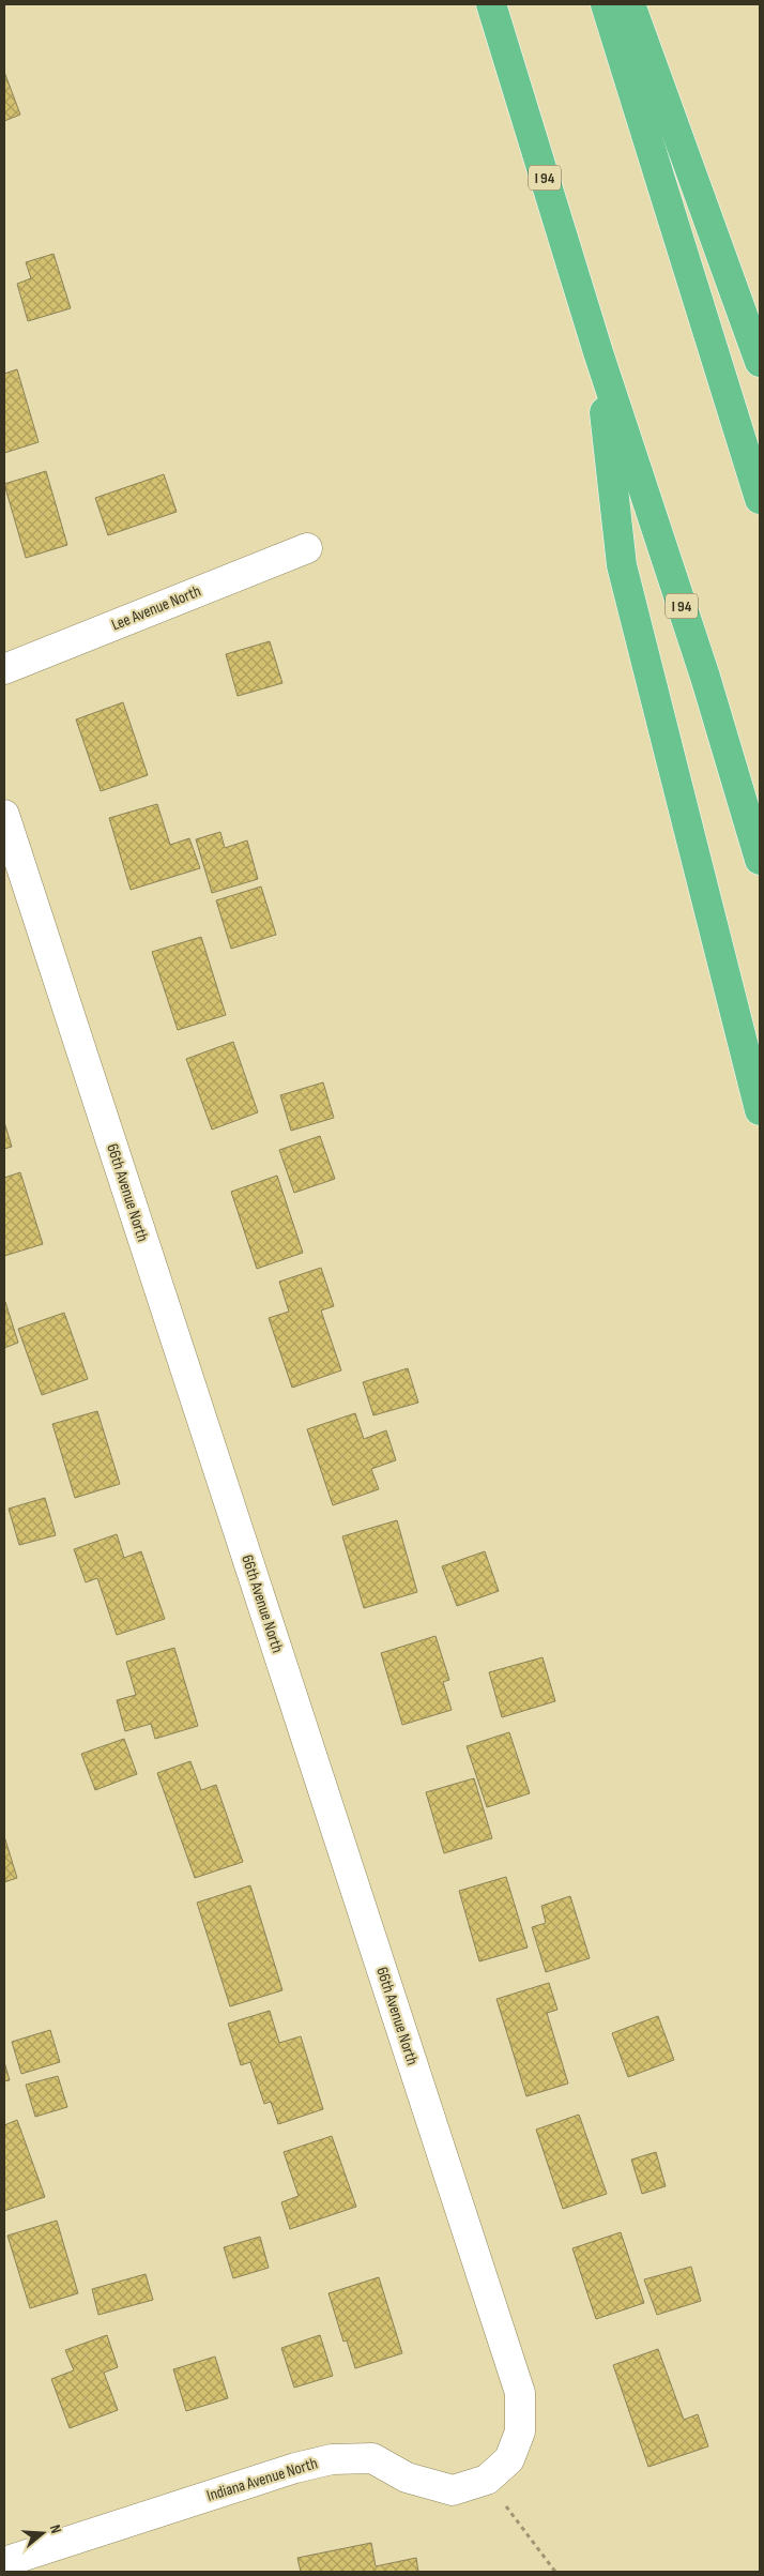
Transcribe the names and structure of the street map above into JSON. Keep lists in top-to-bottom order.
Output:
{
  "streets": {
    "highway": ["I 94"],
    "street": ["Lee Avenue North", "66th Avenue North", "Indiana Avenue North"]
  },
  "crossings": [
    ["66th Avenue North", "Indiana Avenue North"]
  ],
  "north": "right"
}
